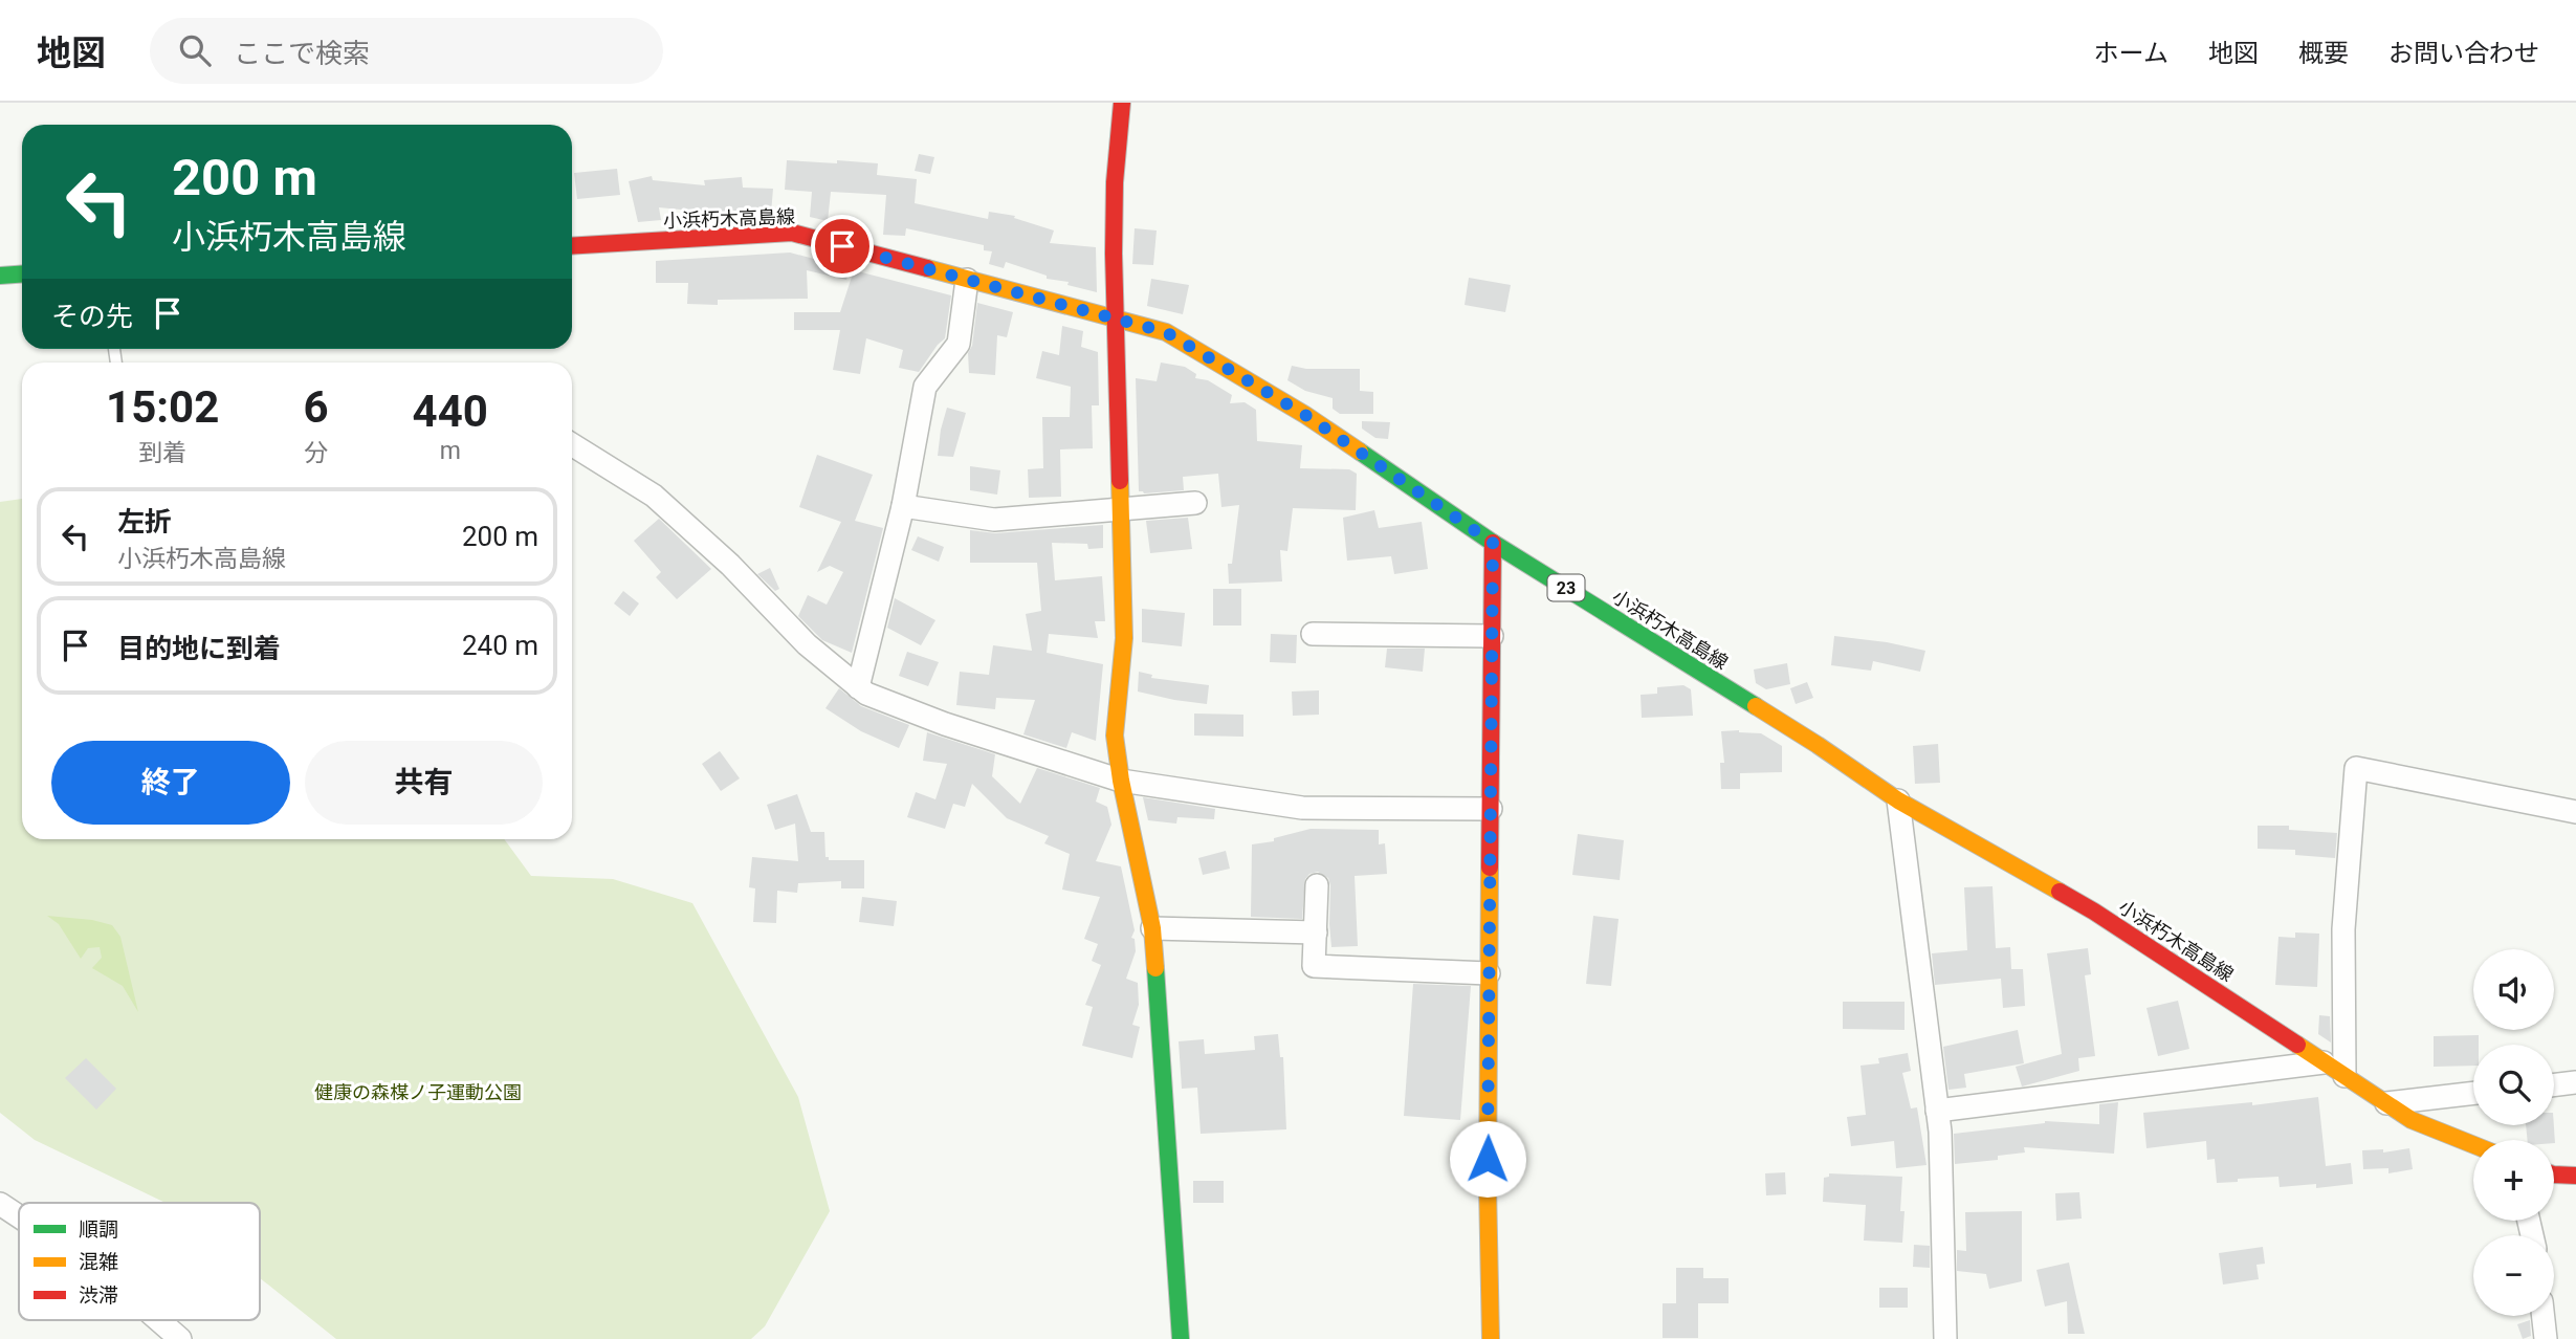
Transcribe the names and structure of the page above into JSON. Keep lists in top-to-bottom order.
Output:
{
  "streets": {
    "main road": ["小浜朽木高島線", "23"]
  },
  "parks": ["健康の森楳ノ子運動公園"],
  "legend": ["順調", "混雑", "渋滞"],
  "page": {
    "header": "地図",
    "search": "ここで検索",
    "nav": [
      "ホーム",
      "地図",
      "概要",
      "お問い合わせ"
    ],
    "turn": ["200 m", "小浜朽木高島線"],
    "then": "その先",
    "eta": [
      "15:02",
      "到着",
      "6",
      "分",
      "440",
      "m"
    ],
    "list": [
      {
        "name": "左折",
        "note": "小浜朽木高島線",
        "value": "200 m"
      },
      {
        "name": "目的地に到着",
        "value": "240 m"
      }
    ],
    "buttons": ["終了", "共有"],
    "map_buttons": ["+", "−"]
  }
}
